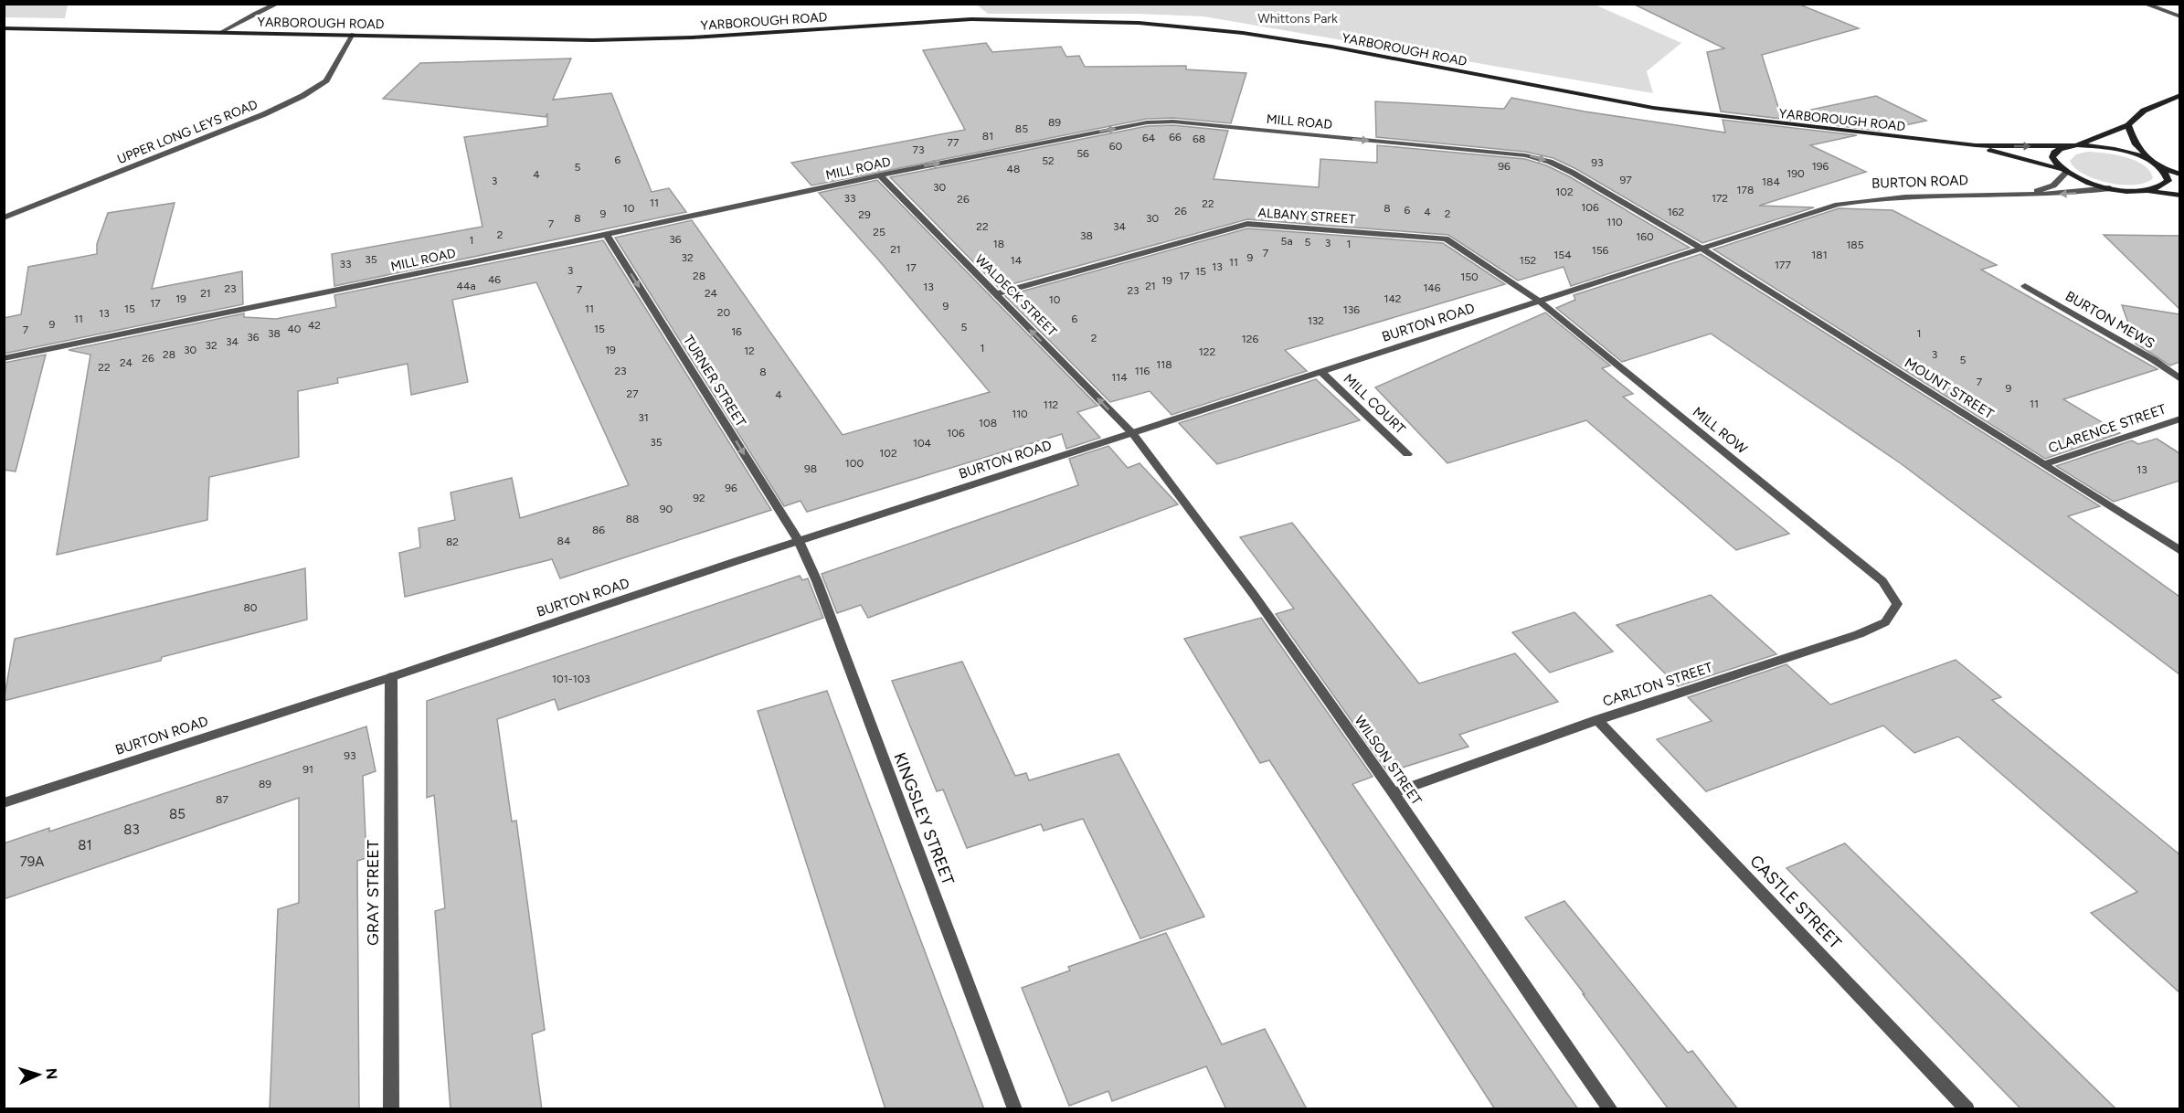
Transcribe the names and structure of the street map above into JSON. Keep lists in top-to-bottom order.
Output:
{
  "streets": {
    "main road": ["YARBOROUGH ROAD"],
    "street": [
      "MILL ROAD",
      "UPPER LONG LEYS ROAD",
      "BURTON ROAD",
      "ALBANY STREET",
      "WALDECK STREET",
      "BURTON MEWS",
      "TURNER STREET",
      "MOUNT STREET",
      "MILL COURT",
      "CLARENCE STREET",
      "MILL ROW",
      "CARLTON STREET",
      "WILSON STREET",
      "KINGSLEY STREET",
      "GRAY STREET",
      "CASTLE STREET"
    ]
  },
  "crossings": [
    ["YARBOROUGH ROAD", "UPPER LONG LEYS ROAD"],
    ["MILL ROAD", "BURTON ROAD"],
    ["MILL ROAD", "WALDECK STREET"],
    ["MILL ROAD", "TURNER STREET"],
    ["MILL ROAD", "MOUNT STREET"],
    ["BURTON ROAD", "ALBANY STREET"],
    ["BURTON ROAD", "WALDECK STREET"],
    ["BURTON ROAD", "TURNER STREET"],
    ["BURTON ROAD", "MOUNT STREET"],
    ["BURTON ROAD", "MILL COURT"],
    ["BURTON ROAD", "MILL ROW"],
    ["BURTON ROAD", "WILSON STREET"],
    ["BURTON ROAD", "KINGSLEY STREET"],
    ["BURTON ROAD", "GRAY STREET"],
    ["ALBANY STREET", "WALDECK STREET"],
    ["ALBANY STREET", "MILL ROW"],
    ["WALDECK STREET", "WILSON STREET"],
    ["TURNER STREET", "KINGSLEY STREET"],
    ["MOUNT STREET", "CLARENCE STREET"],
    ["MILL ROW", "CARLTON STREET"],
    ["CARLTON STREET", "WILSON STREET"],
    ["CARLTON STREET", "CASTLE STREET"]
  ],
  "one_way": ["MILL ROAD", "WALDECK STREET", "TURNER STREET"],
  "parks": ["Whittons Park"],
  "house_numbers": [
    "89",
    "85",
    "81",
    "66",
    "64",
    "68",
    "77",
    "60",
    "73",
    "56",
    "6",
    "52",
    "93",
    "96",
    "196",
    "5",
    "48",
    "190",
    "4",
    "97",
    "3",
    "184",
    "30",
    "178",
    "102",
    "33",
    "172",
    "26",
    "11",
    "22",
    "106",
    "10",
    "8",
    "6",
    "26",
    "4",
    "162",
    "9",
    "2",
    "29",
    "8",
    "30",
    "110",
    "7",
    "22",
    "34",
    "25",
    "2",
    "38",
    "160",
    "36",
    "1",
    "5a",
    "5",
    "3",
    "18",
    "1",
    "185",
    "21",
    "156",
    "7",
    "154",
    "181",
    "32",
    "9",
    "35",
    "14",
    "152",
    "11",
    "33",
    "177",
    "13",
    "17",
    "3",
    "15",
    "28",
    "17",
    "150",
    "46",
    "19",
    "44a",
    "21",
    "13",
    "146",
    "23",
    "7",
    "23",
    "21",
    "24",
    "19",
    "142",
    "10",
    "17",
    "9",
    "15",
    "11",
    "136",
    "20",
    "13",
    "11",
    "6",
    "132",
    "9",
    "42",
    "5",
    "40",
    "15",
    "7",
    "16",
    "38",
    "1",
    "36",
    "2",
    "126",
    "34",
    "32",
    "1",
    "30",
    "19",
    "12",
    "122",
    "28",
    "3",
    "26",
    "5",
    "24",
    "118",
    "22",
    "23",
    "116",
    "8",
    "114",
    "7",
    "9",
    "27",
    "4",
    "11",
    "112",
    "110",
    "31",
    "108",
    "106",
    "35",
    "104",
    "102",
    "100",
    "98",
    "13",
    "96",
    "92",
    "90",
    "88",
    "86",
    "84",
    "82",
    "80",
    "101-103",
    "93",
    "91",
    "89",
    "87",
    "85",
    "83",
    "81",
    "79A"
  ],
  "north": "right"
}
